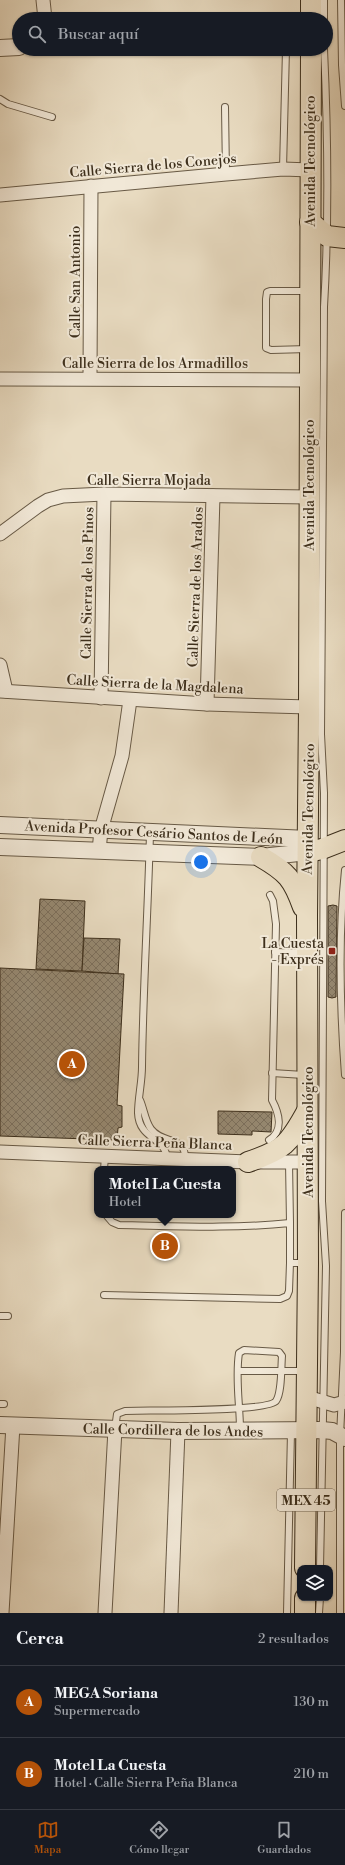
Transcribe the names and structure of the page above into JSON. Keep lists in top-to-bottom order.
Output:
{
  "streets": {
    "main road": ["Avenida Tecnológico", "MEX 45"],
    "street": [
      "Calle Sierra de los Conejos",
      "Calle San Antonio",
      "Calle Sierra de los Armadillos",
      "Calle Sierra Mojada",
      "Calle Sierra de los Pinos",
      "Calle Sierra de los Arados",
      "Calle Sierra de la Magdalena",
      "Avenida Profesor Cesário Santos de León",
      "Calle Sierra Peña Blanca",
      "Calle Cordillera de los Andes"
    ]
  },
  "crossings": [
    ["Avenida Tecnológico", "Calle Sierra de los Conejos"],
    ["Avenida Tecnológico", "Calle Sierra de los Armadillos"],
    ["Avenida Tecnológico", "Calle Sierra Mojada"],
    ["Avenida Tecnológico", "Calle Sierra de la Magdalena"],
    ["Avenida Tecnológico", "Avenida Profesor Cesário Santos de León"],
    ["Avenida Tecnológico", "Calle Sierra Peña Blanca"],
    ["Avenida Tecnológico", "Calle Cordillera de los Andes"],
    ["Calle Sierra de los Conejos", "Calle San Antonio"],
    ["Calle San Antonio", "Calle Sierra de los Armadillos"],
    ["Calle Sierra Mojada", "Calle Sierra de los Pinos"],
    ["Calle Sierra Mojada", "Calle Sierra de los Arados"],
    ["Calle Sierra de los Pinos", "Calle Sierra de la Magdalena"],
    ["Calle Sierra de los Arados", "Calle Sierra de la Magdalena"]
  ],
  "places": {
    "transit": ["La Cuesta - Exprés"]
  },
  "page": {
    "search": "Buscar aquí",
    "pins": ["A", "B"],
    "popup": ["Motel La Cuesta", "Hotel"],
    "heading": ["Cerca", "2 resultados"],
    "list": [
      {
        "mark": "A",
        "name": "MEGA Soriana",
        "note": "Supermercado",
        "value": "130 m"
      },
      {
        "mark": "B",
        "name": "Motel La Cuesta",
        "note": "Hotel · Calle Sierra Peña Blanca",
        "value": "210 m"
      }
    ],
    "nav": ["Mapa", "Cómo llegar", "Guardados"]
  }
}
